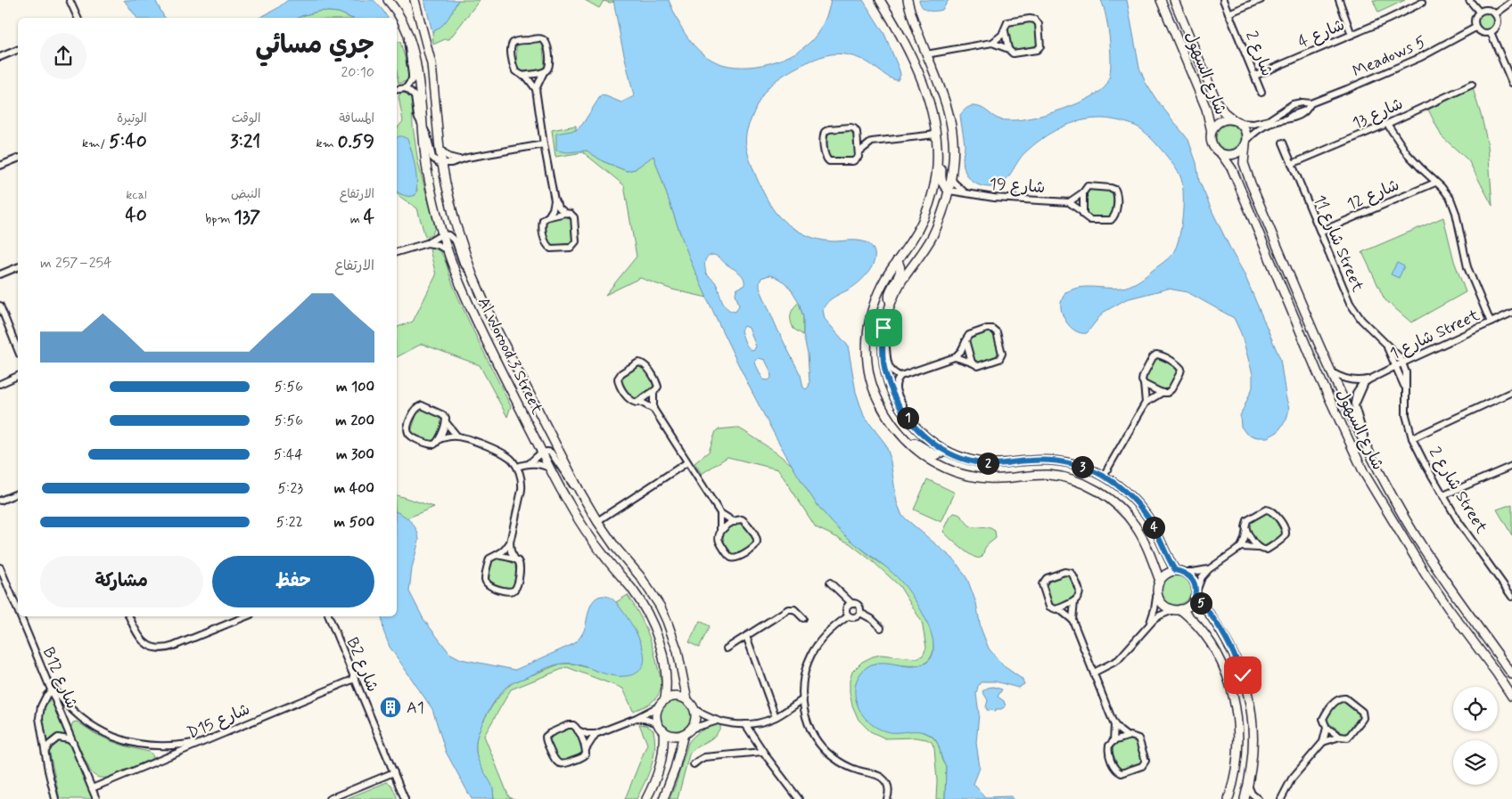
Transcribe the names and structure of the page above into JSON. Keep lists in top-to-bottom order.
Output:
{
  "streets": {
    "street": [
      "شارع 4",
      "شارع 2",
      "Meadows 5",
      "شارع السهول",
      "شارع 13",
      "شارع 19",
      "شارع 12",
      "شارع 11 Street",
      "شارع 1 Street",
      "Al Worood 3 Street",
      "شارع 2 Street",
      "B2 شارع",
      "B12 شارع",
      "D15 شارع"
    ]
  },
  "crossings": [
    ["شارع 4", "شارع 2"],
    ["Meadows 5", "شارع السهول"],
    ["شارع 13", "شارع 11 Street"],
    ["شارع 12", "شارع 11 Street"],
    ["شارع 11 Street", "شارع 1 Street"],
    ["شارع 11 Street", "شارع 2 Street"],
    ["شارع 1 Street", "شارع 2 Street"],
    ["B2 شارع", "D15 شارع"],
    ["B12 شارع", "D15 شارع"]
  ],
  "places": {
    "building": ["A1"]
  },
  "page": {
    "heading": ["جري مسائي", "20:10"],
    "stats": [
      ["المسافة", "0.59 km"],
      ["الوقت", "3:21"],
      ["الوتيرة", "5:40 /km"],
      ["الارتفاع", "4 m"],
      ["النبض", "137 bpm"],
      ["kcal", "40"]
    ],
    "chart": ["الارتفاع", "254–257 m"],
    "list": [
      {
        "name": "100 m",
        "note": "5:56"
      },
      {
        "name": "200 m",
        "note": "5:56"
      },
      {
        "name": "300 m",
        "note": "5:44"
      },
      {
        "name": "400 m",
        "note": "5:23"
      },
      {
        "name": "500 m",
        "note": "5:22"
      }
    ],
    "pins": [
      "1",
      "2",
      "3",
      "4",
      "5"
    ],
    "buttons": ["حفظ", "مشاركة"]
  }
}
